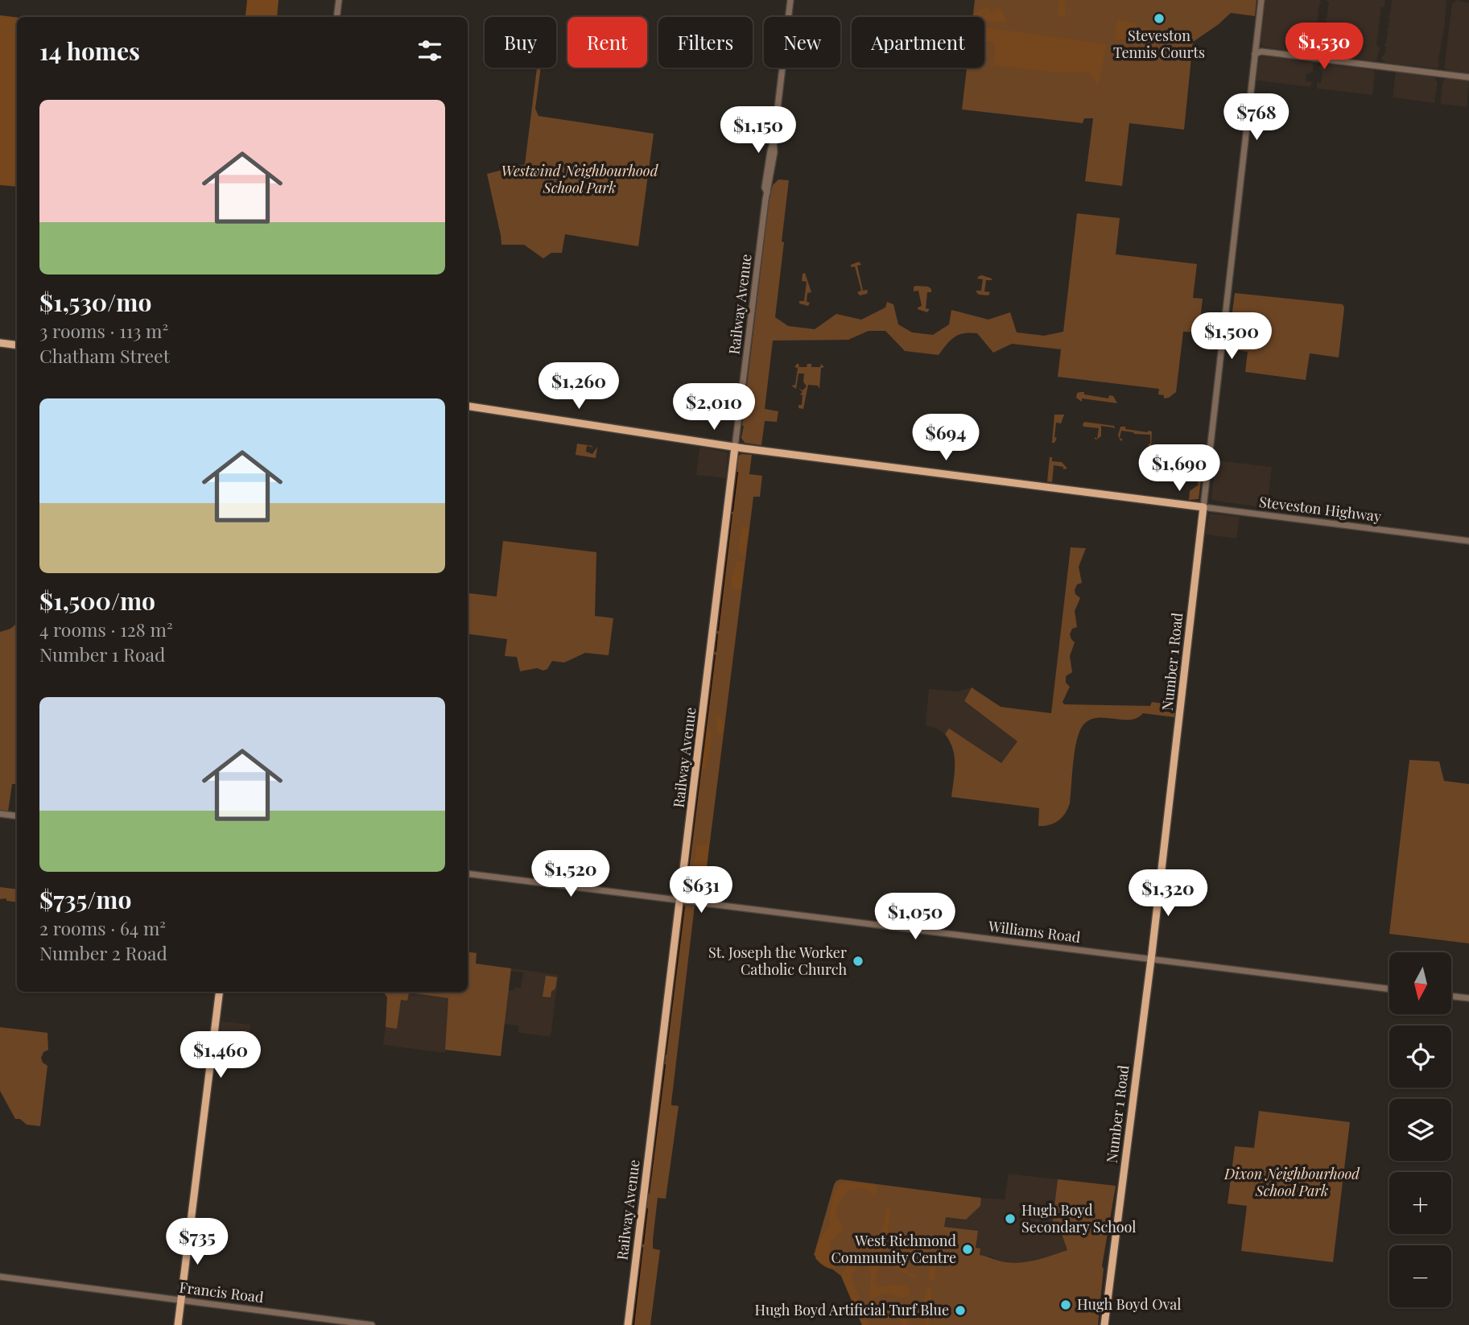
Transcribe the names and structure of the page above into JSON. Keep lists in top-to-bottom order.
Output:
{
  "streets": {
    "main road": ["Railway Avenue", "Steveston Highway", "Number 1 Road"],
    "street": ["Williams Road", "Francis Road"]
  },
  "crossings": [
    ["Railway Avenue", "Steveston Highway"],
    ["Railway Avenue", "Williams Road"],
    ["Steveston Highway", "Number 1 Road"],
    ["Number 1 Road", "Williams Road"]
  ],
  "parks": ["Westwind Neighbourhood School Park", "Dixon Neighbourhood School Park"],
  "places": [
    "Steveston Tennis Courts",
    "St. Joseph the Worker Catholic Church",
    "Hugh Boyd Secondary School",
    "West Richmond Community Centre",
    "Hugh Boyd Oval",
    "Hugh Boyd Artificial Turf Blue"
  ],
  "north": "bottom",
  "page": {
    "chip": [
      "Buy",
      "Rent",
      "Filters",
      "New",
      "Apartment"
    ],
    "heading": "14 homes",
    "price": [
      "$1,530",
      "$768",
      "$1,150",
      "$1,500",
      "$1,260",
      "$2,010",
      "$694",
      "$1,690",
      "$1,520",
      "$631",
      "$1,320",
      "$1,050",
      "$1,460",
      "$735"
    ],
    "list": [
      {
        "name": "$1,530/mo",
        "note": "3 rooms · 113 m² · Chatham Street"
      },
      {
        "name": "$1,500/mo",
        "note": "4 rooms · 128 m² · Number 1 Road"
      },
      {
        "name": "$735/mo",
        "note": "2 rooms · 64 m² · Number 2 Road"
      }
    ],
    "map_buttons": ["+", "−"]
  }
}
